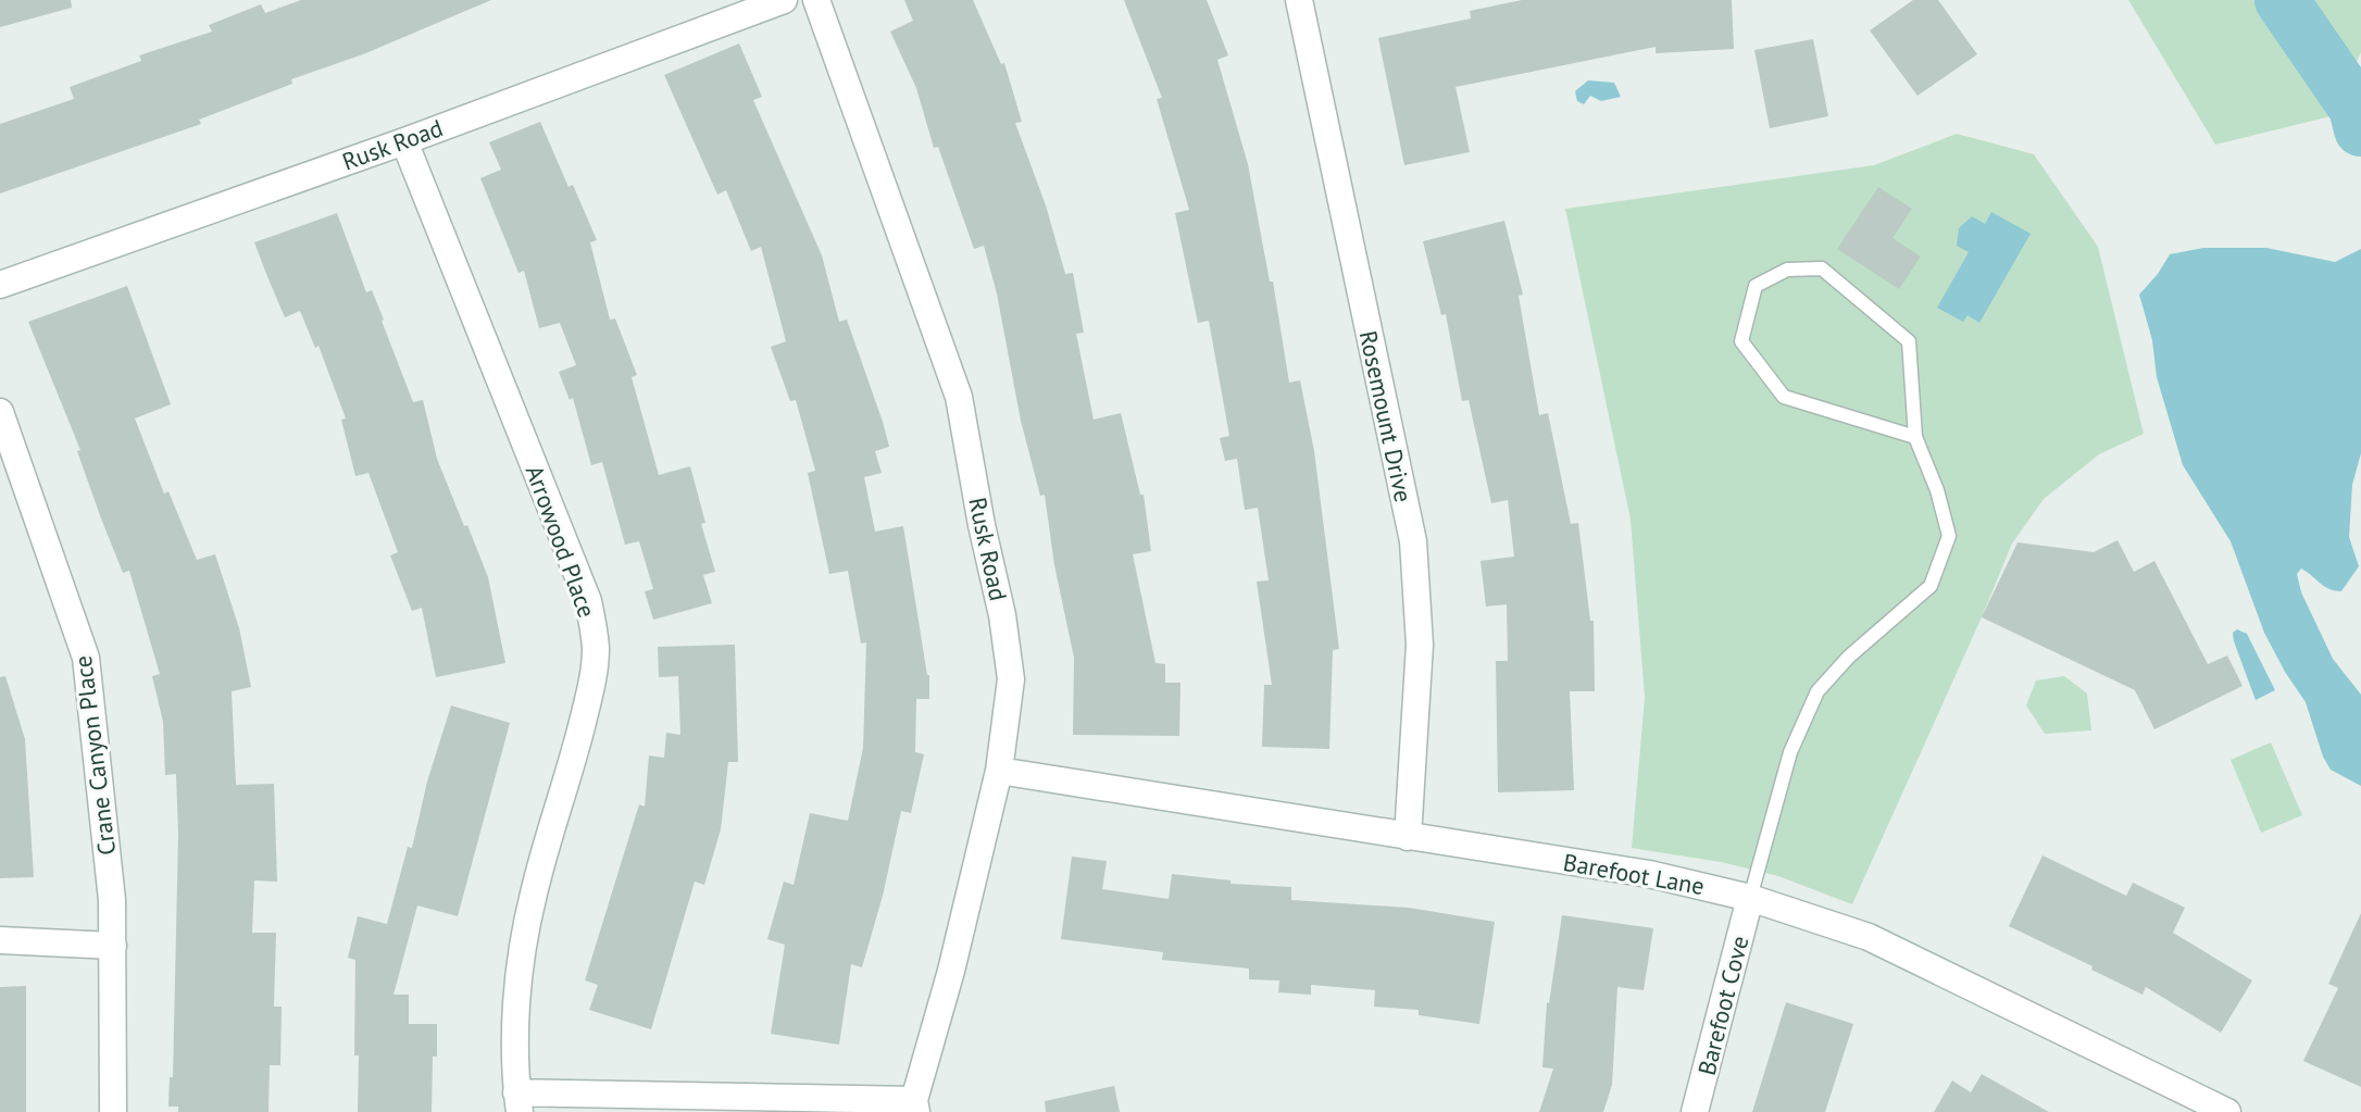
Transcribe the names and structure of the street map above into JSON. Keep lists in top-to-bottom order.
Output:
{
  "streets": {
    "street": [
      "Rusk Road",
      "Rosemount Drive",
      "Arrowood Place",
      "Crane Canyon Place",
      "Barefoot Lane",
      "Barefoot Cove"
    ]
  },
  "crossings": [
    ["Rusk Road", "Arrowood Place"],
    ["Rusk Road", "Barefoot Lane"],
    ["Rosemount Drive", "Barefoot Lane"],
    ["Barefoot Lane", "Barefoot Cove"]
  ]
}
